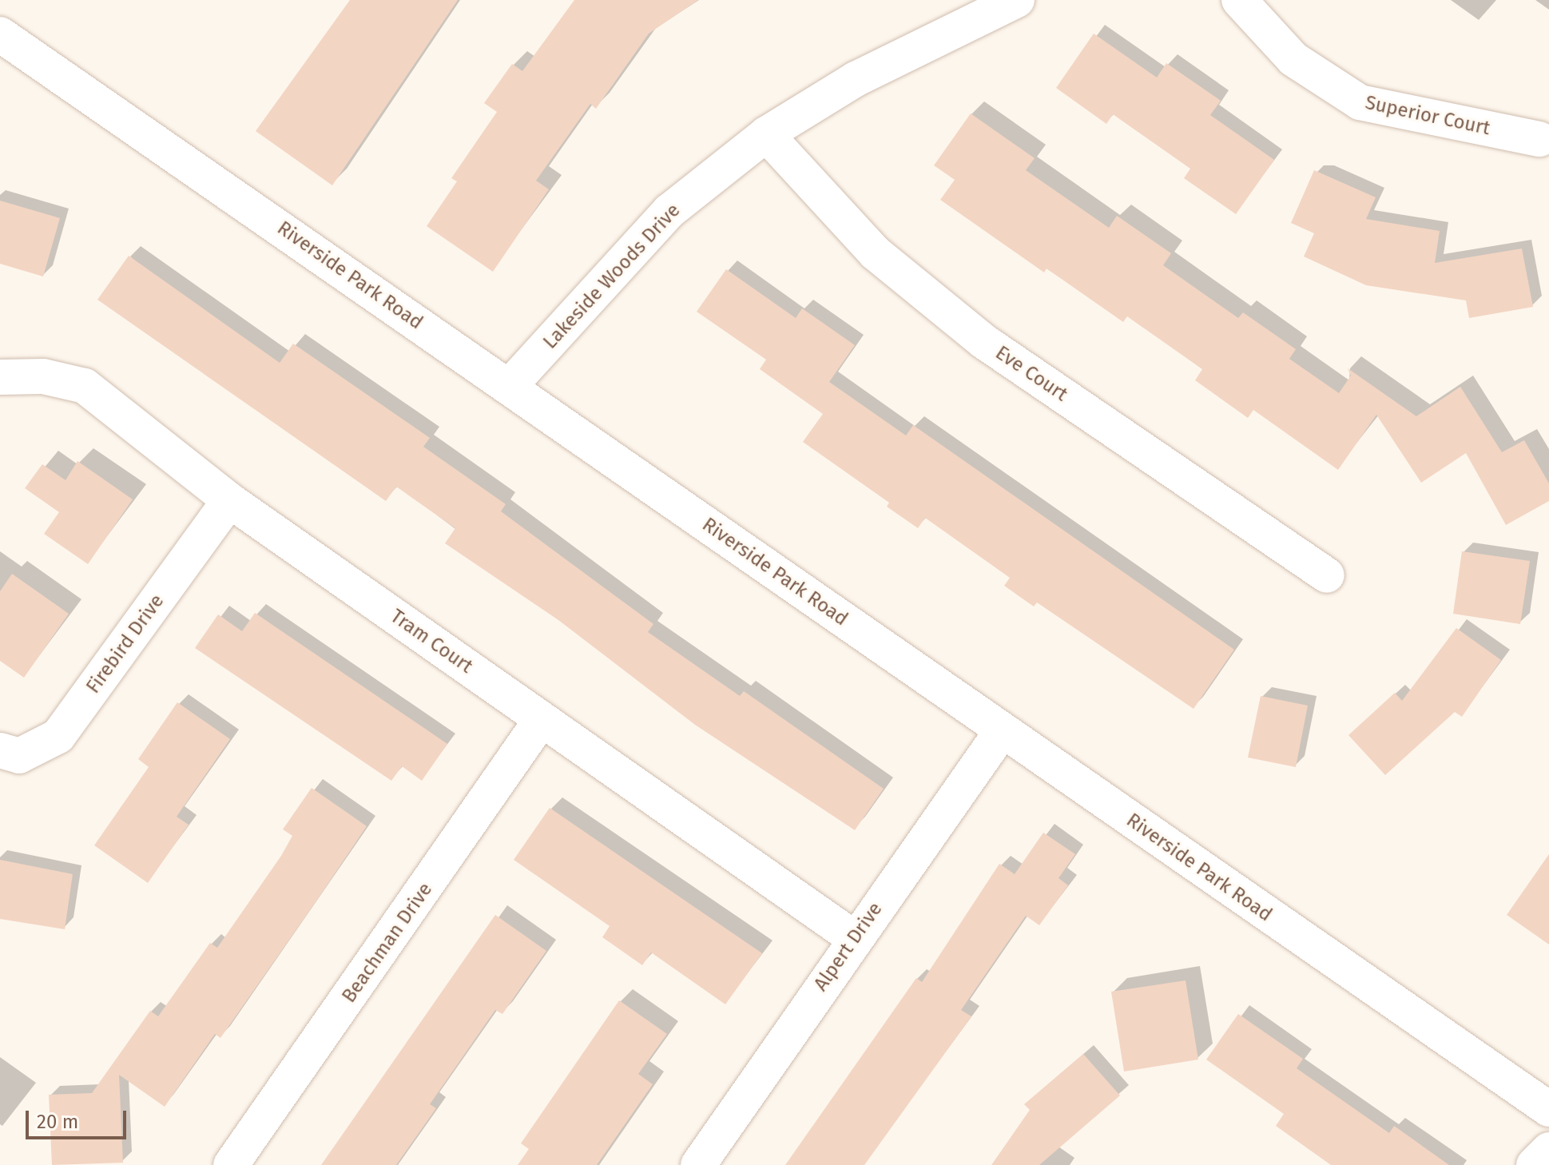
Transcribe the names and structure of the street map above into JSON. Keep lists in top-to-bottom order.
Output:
{
  "streets": {
    "street": [
      "Superior Court",
      "Riverside Park Road",
      "Lakeside Woods Drive",
      "Eve Court",
      "Tram Court",
      "Firebird Drive",
      "Beachman Drive",
      "Alpert Drive"
    ]
  },
  "crossings": [
    ["Riverside Park Road", "Lakeside Woods Drive"],
    ["Riverside Park Road", "Alpert Drive"],
    ["Lakeside Woods Drive", "Eve Court"],
    ["Tram Court", "Firebird Drive"],
    ["Tram Court", "Beachman Drive"],
    ["Tram Court", "Alpert Drive"]
  ],
  "scale_bar": "20 m"
}
